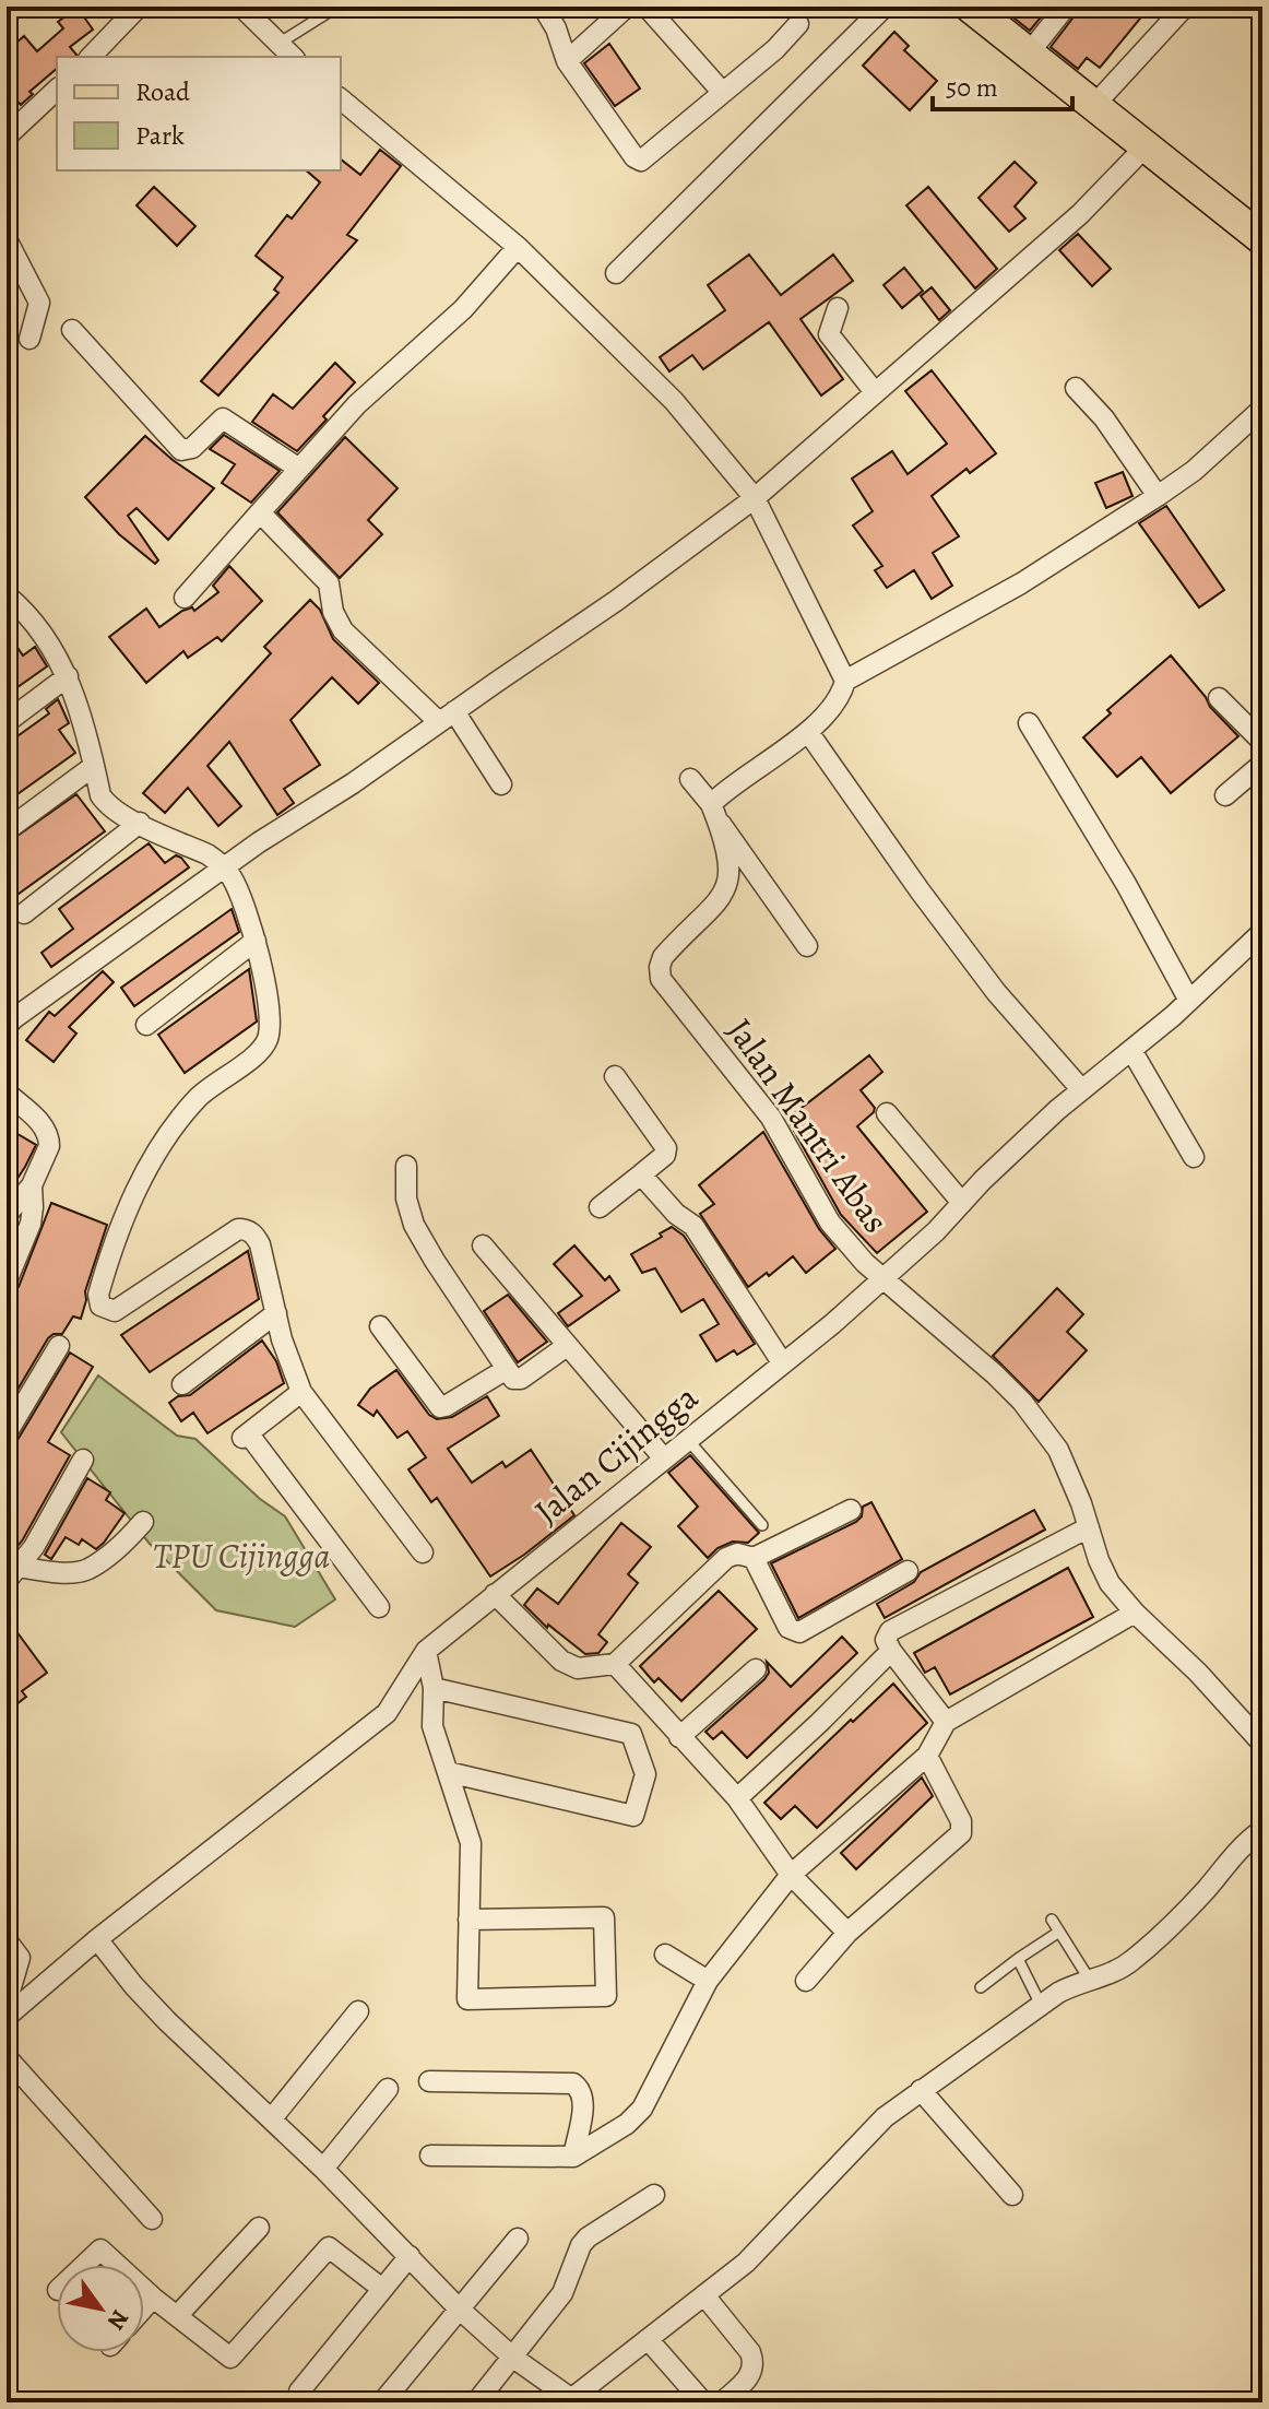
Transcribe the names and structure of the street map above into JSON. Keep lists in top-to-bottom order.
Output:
{
  "streets": {
    "street": ["Jalan Mantri Abas", "Jalan Cijingga"]
  },
  "crossings": [
    ["Jalan Mantri Abas", "Jalan Cijingga"]
  ],
  "parks": ["TPU Cijingga"],
  "legend": ["Road", "Park"],
  "scale_bar": "50 m",
  "north": "bottom right"
}
